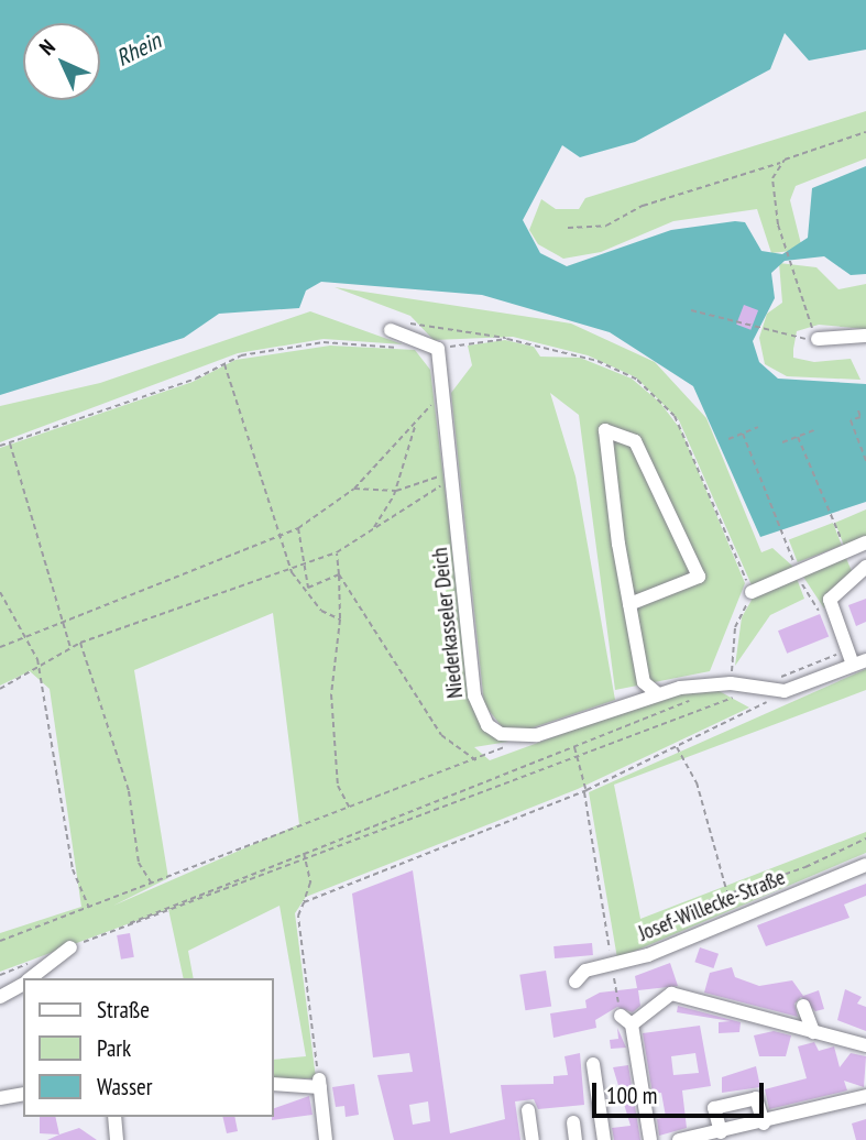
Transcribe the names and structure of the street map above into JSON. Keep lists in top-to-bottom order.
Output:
{
  "streets": {
    "street": ["Niederkasseler Deich", "Josef-Willecke-Straße"]
  },
  "water": ["Rhein"],
  "legend": ["Straße", "Park", "Wasser"],
  "scale_bar": "100 m",
  "north": "top left"
}
